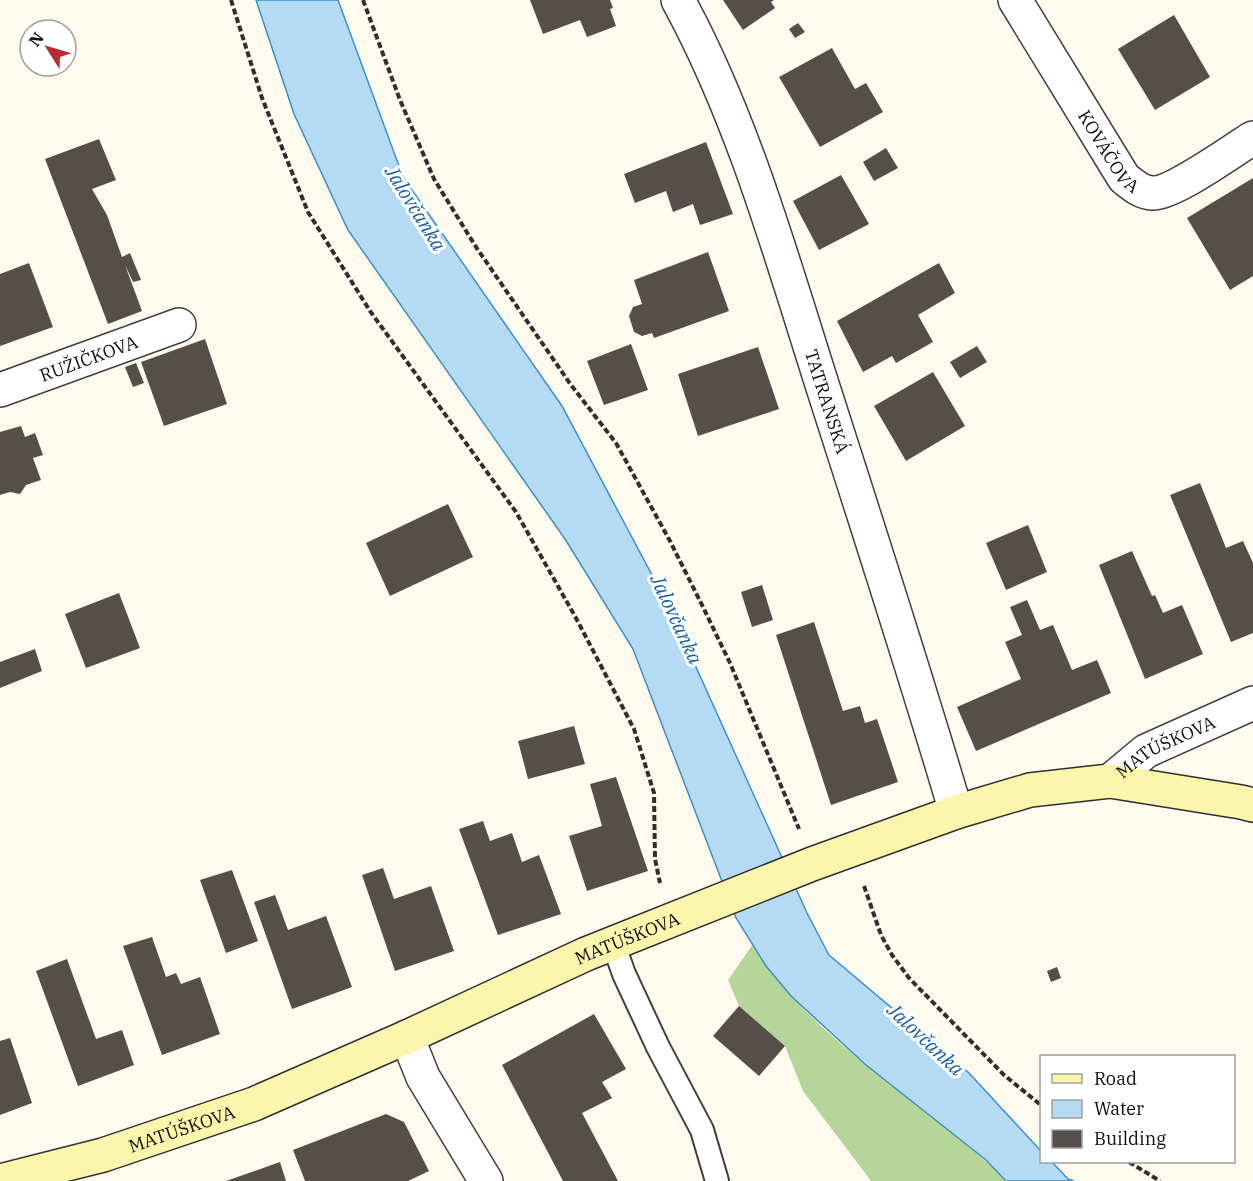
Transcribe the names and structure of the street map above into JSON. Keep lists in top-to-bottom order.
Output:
{
  "streets": {
    "main road": ["MATÚŠKOVA"],
    "street": ["KOVÁČOVA", "RUŽIČKOVA", "TATRANSKÁ"]
  },
  "crossings": [
    ["TATRANSKÁ", "MATÚŠKOVA"]
  ],
  "water": ["Jalovčanka"],
  "legend": ["Road", "Water", "Building"],
  "north": "top left"
}
